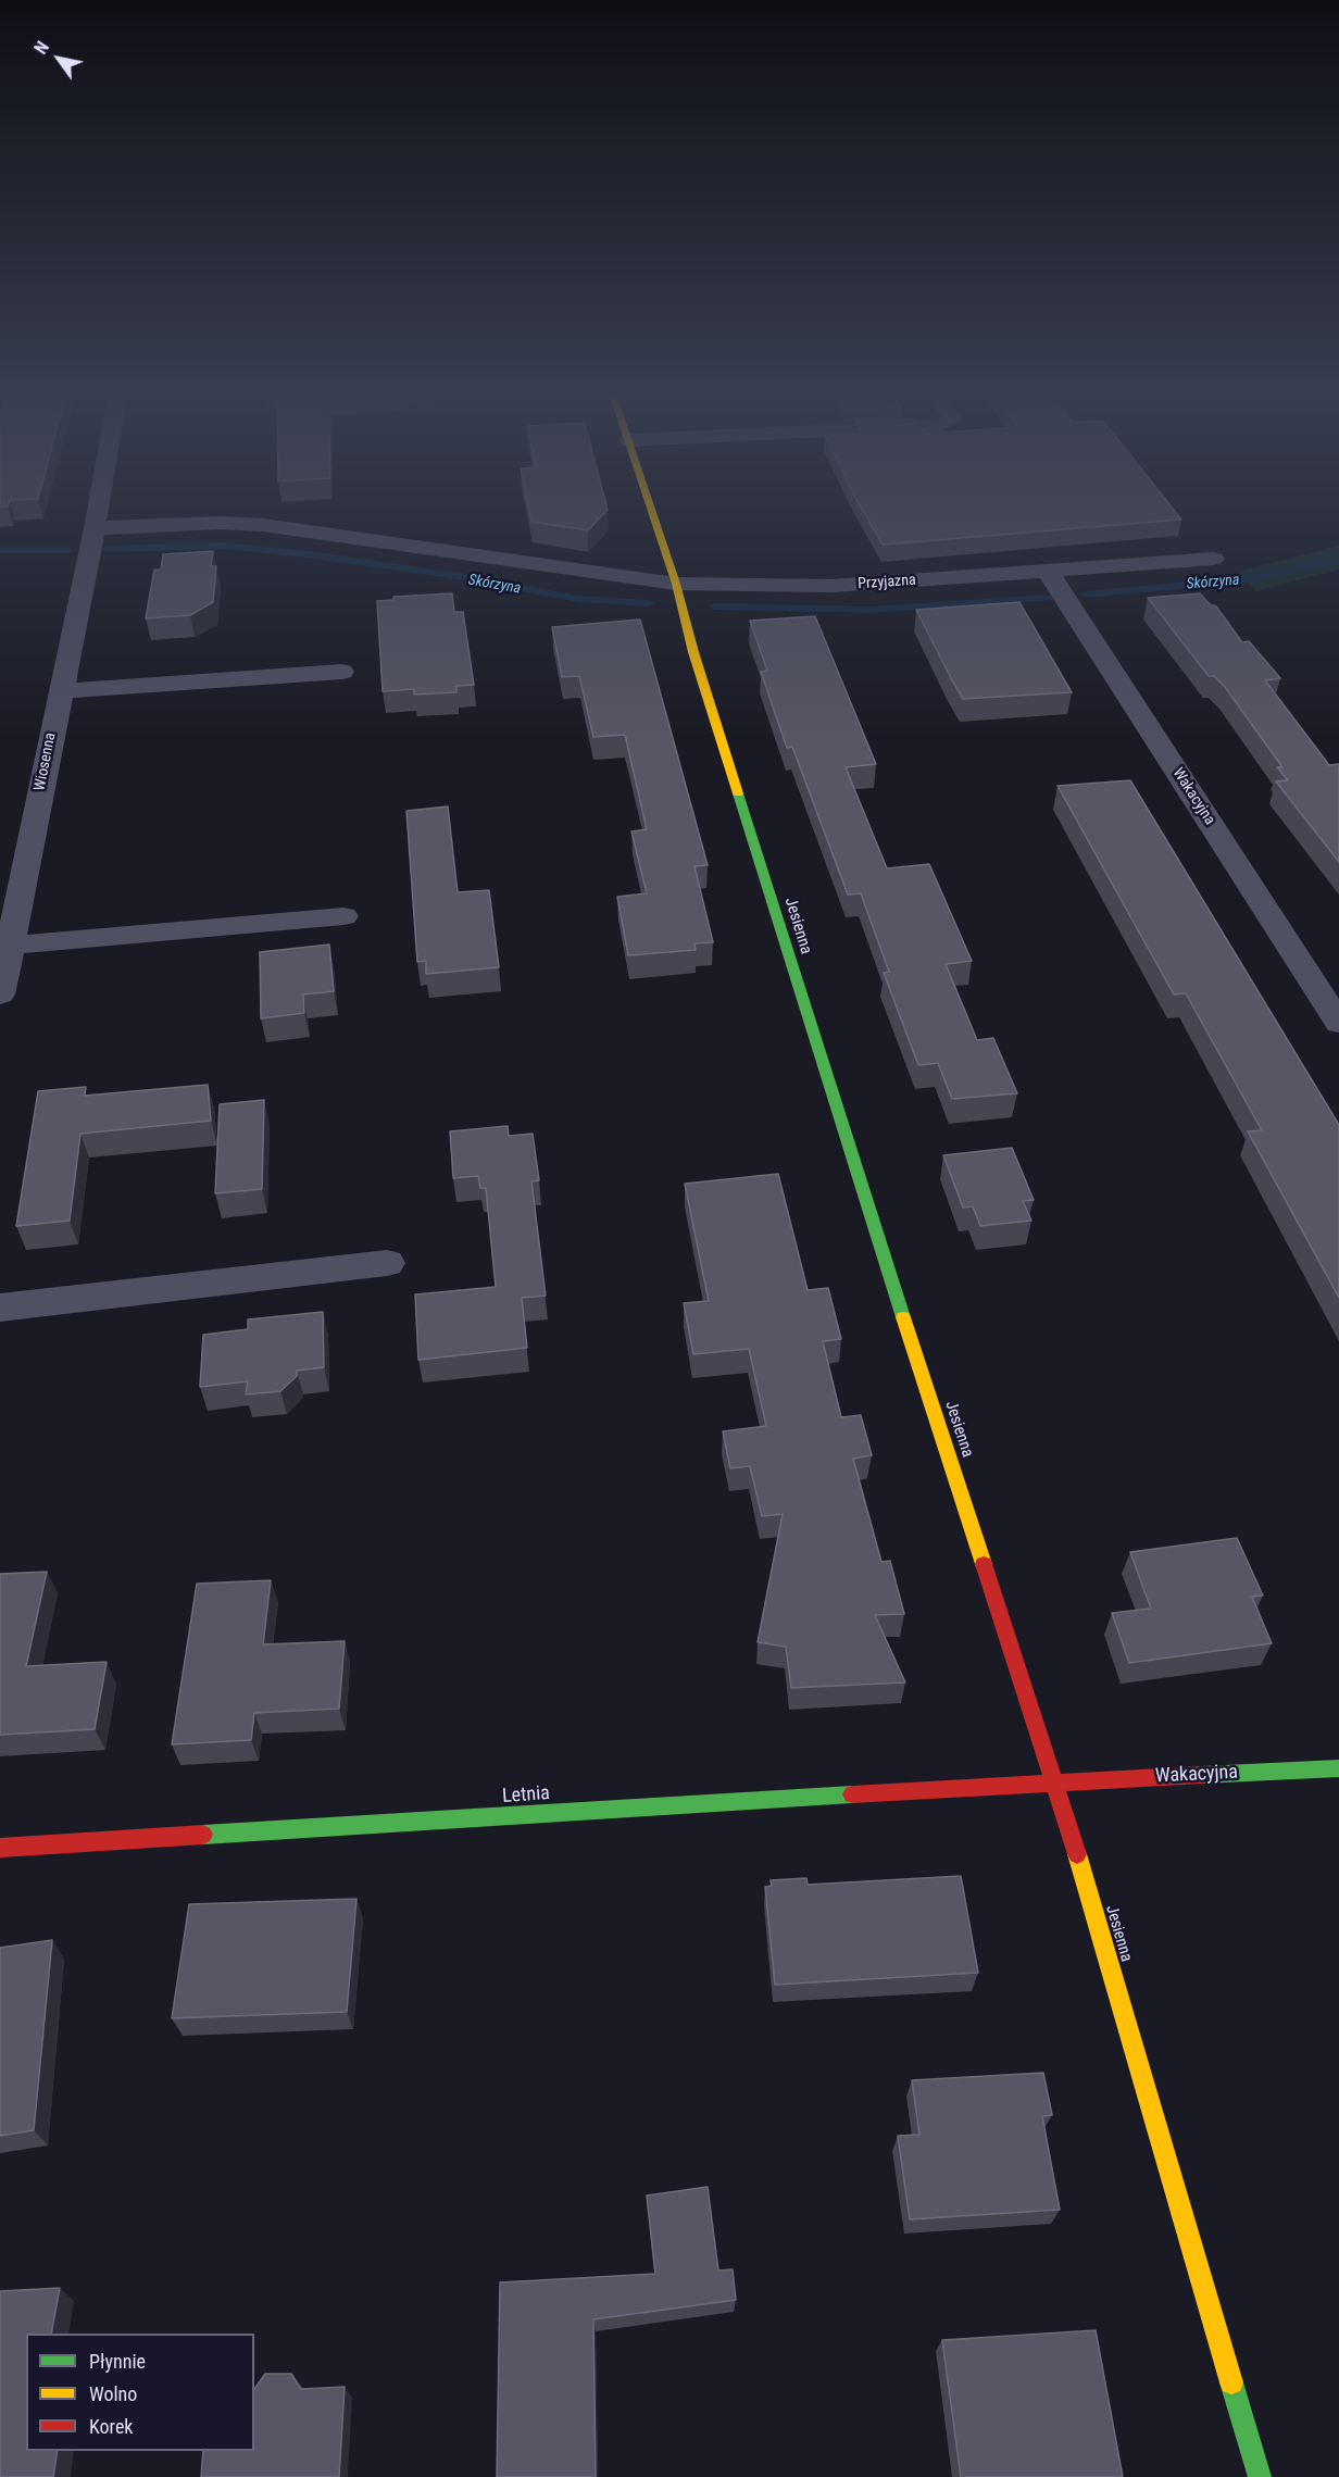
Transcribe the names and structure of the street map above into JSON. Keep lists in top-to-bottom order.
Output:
{
  "streets": {
    "street": [
      "Przyjazna",
      "Wiosenna",
      "Wakacyjna",
      "Jesienna",
      "Letnia"
    ]
  },
  "crossings": [
    ["Przyjazna", "Wakacyjna"],
    ["Przyjazna", "Jesienna"],
    ["Wakacyjna", "Jesienna"],
    ["Wakacyjna", "Letnia"],
    ["Jesienna", "Letnia"]
  ],
  "water": ["Skórzyna"],
  "legend": ["Płynnie", "Wolno", "Korek"],
  "north": "top left"
}
